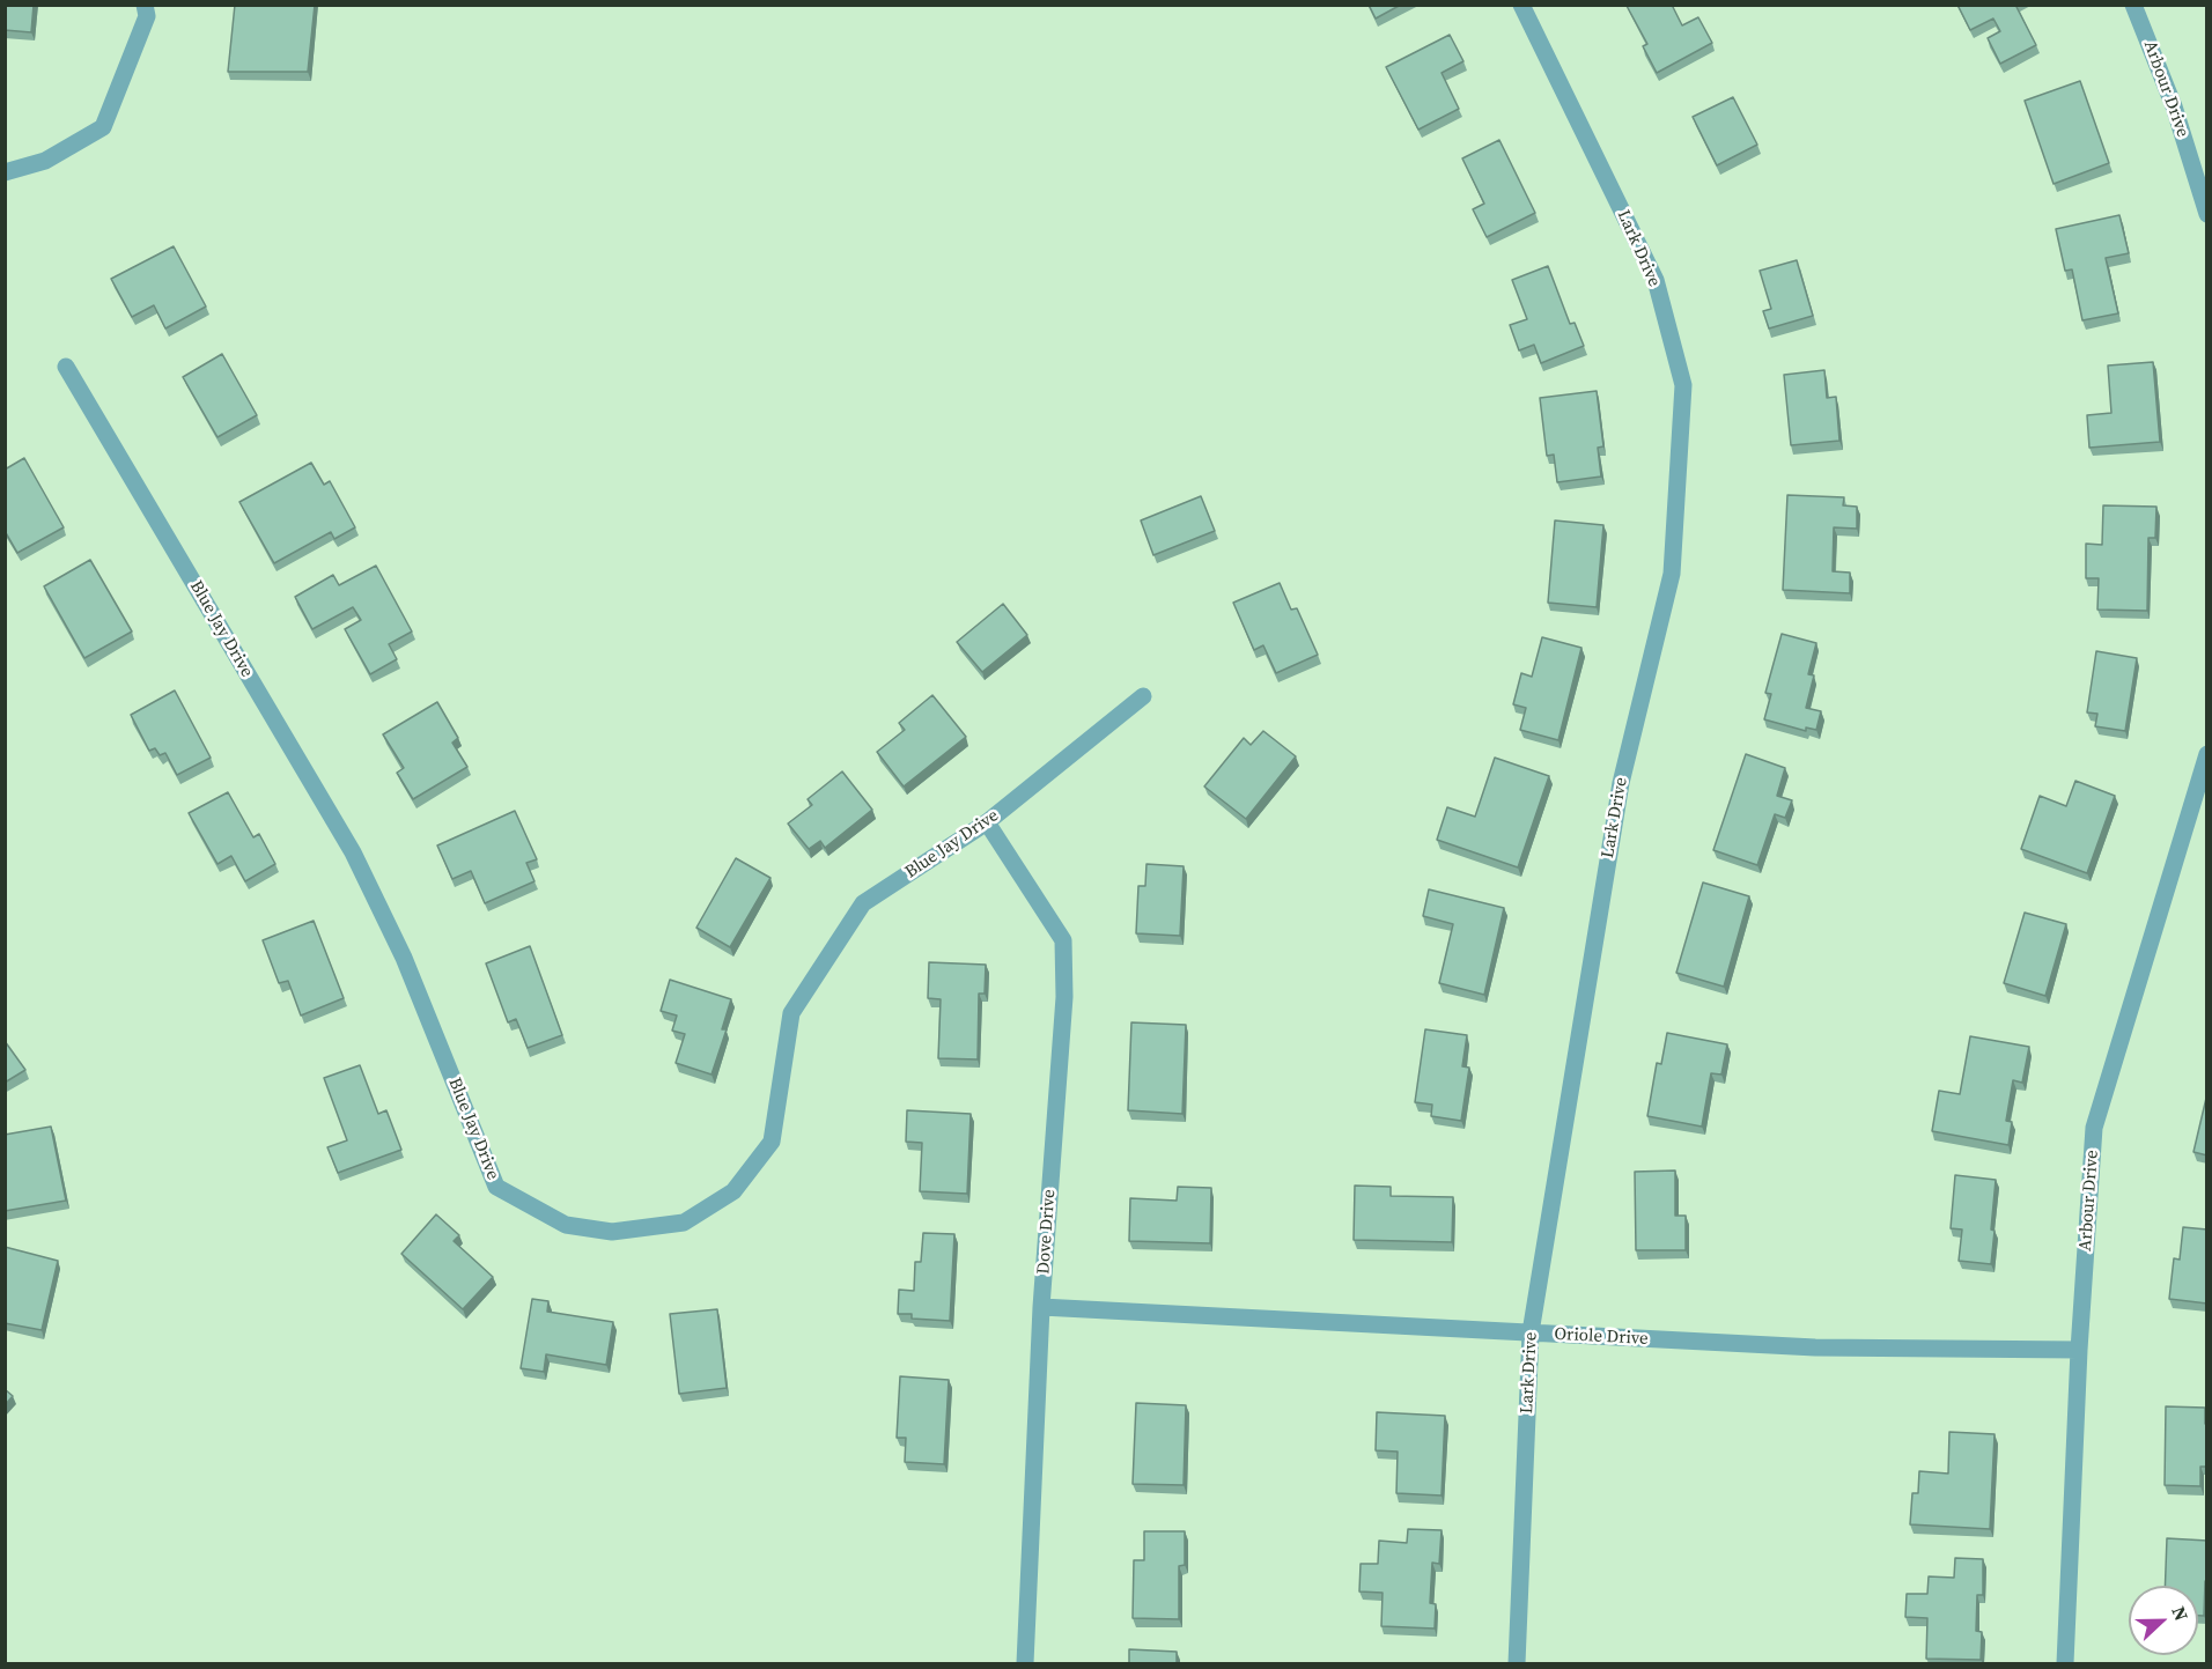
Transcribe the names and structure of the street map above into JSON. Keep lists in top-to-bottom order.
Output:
{
  "streets": {
    "street": [
      "Arbour Drive",
      "Lark Drive",
      "Blue Jay Drive",
      "Dove Drive",
      "Oriole Drive"
    ]
  },
  "crossings": [
    ["Arbour Drive", "Oriole Drive"],
    ["Lark Drive", "Oriole Drive"],
    ["Blue Jay Drive", "Dove Drive"],
    ["Dove Drive", "Oriole Drive"]
  ],
  "north": "right"
}
